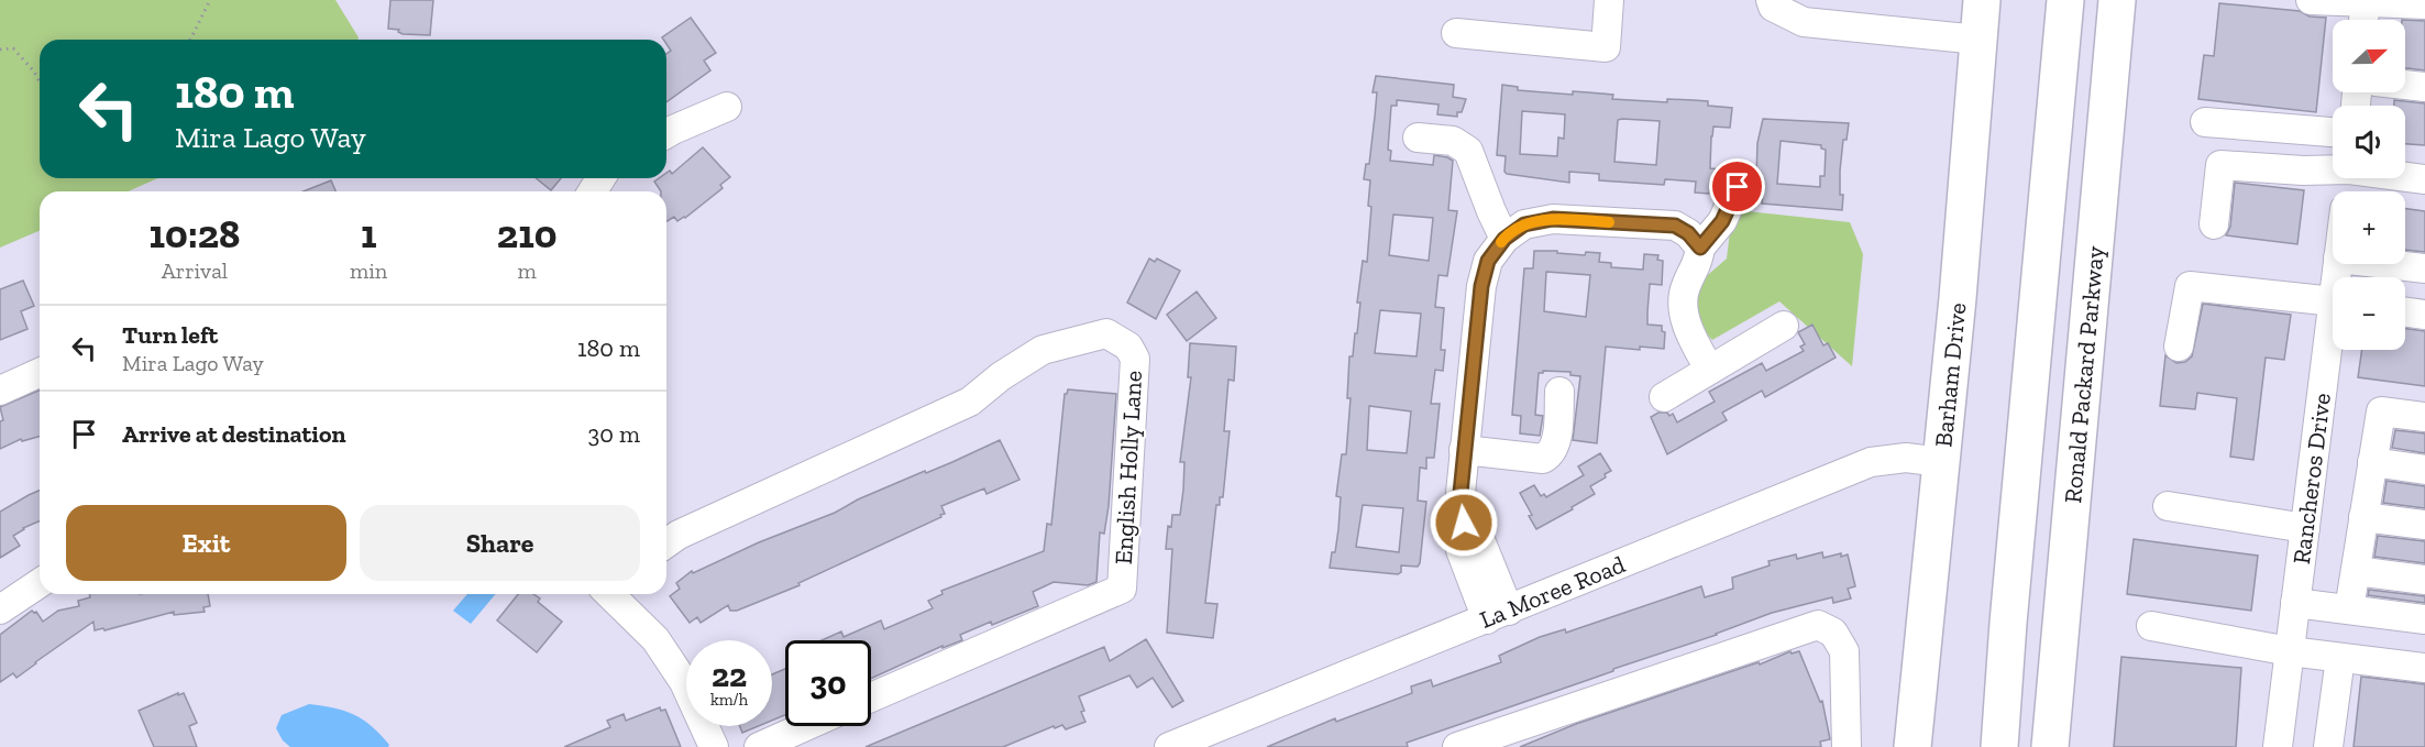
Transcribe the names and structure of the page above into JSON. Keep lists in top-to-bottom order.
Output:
{
  "streets": {
    "main road": ["Ronald Packard Parkway", "Barham Drive"],
    "street": ["English Holly Lane", "Rancheros Drive", "La Moree Road"]
  },
  "crossings": [
    ["Barham Drive", "La Moree Road"]
  ],
  "north": "right",
  "page": {
    "map_buttons": ["+", "−"],
    "turn": ["180 m", "Mira Lago Way"],
    "eta": [
      "10:28",
      "Arrival",
      "1",
      "min",
      "210",
      "m"
    ],
    "list": [
      {
        "name": "Turn left",
        "note": "Mira Lago Way",
        "value": "180 m"
      },
      {
        "name": "Arrive at destination",
        "value": "30 m"
      }
    ],
    "buttons": ["Exit", "Share"],
    "speed": "22 km/h",
    "limit": "30"
  }
}
